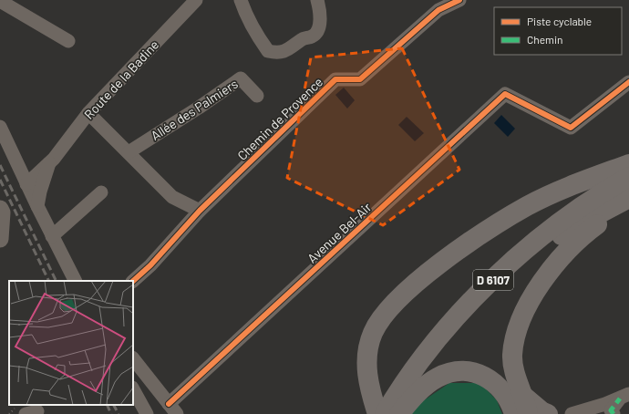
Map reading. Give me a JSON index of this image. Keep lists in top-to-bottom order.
{
  "streets": {
    "highway": ["D 6107"],
    "street": [
      "Route de la Badine",
      "Allée des Palmiers",
      "Chemin de Provence",
      "Avenue Bel-Air"
    ]
  },
  "legend": ["Piste cyclable", "Chemin"]
}
